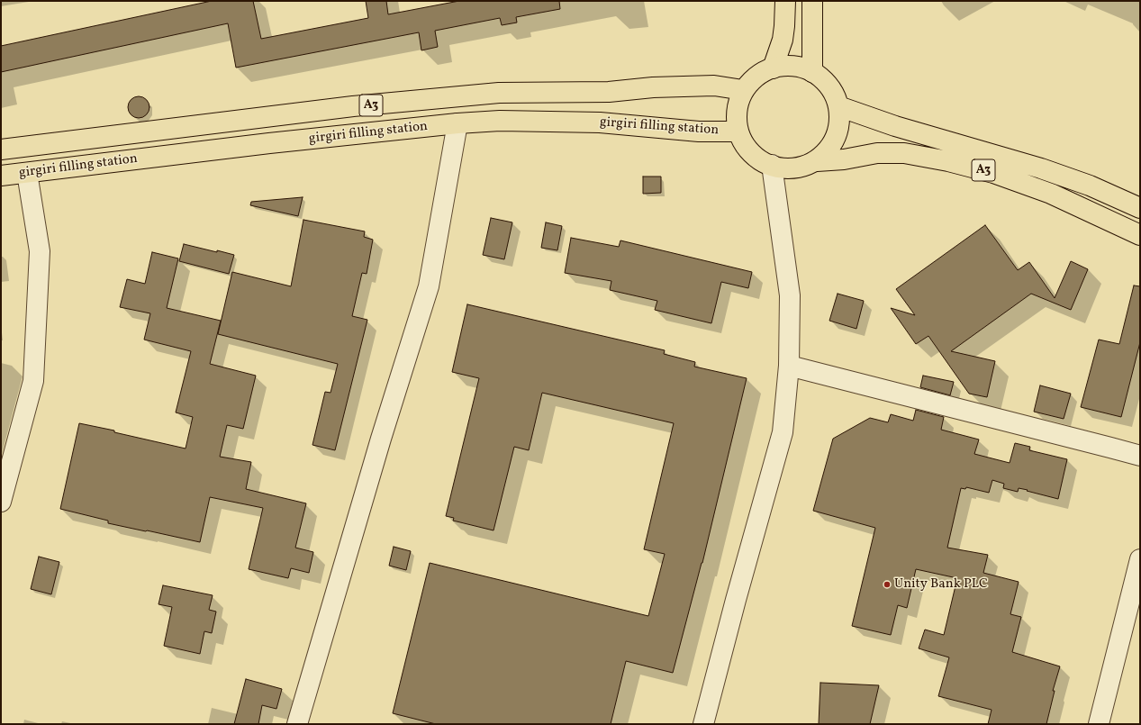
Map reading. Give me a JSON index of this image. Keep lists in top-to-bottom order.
{
  "streets": {
    "main road": ["A3", "girgiri filling station"]
  },
  "crossings": [
    ["A3", "girgiri filling station"]
  ],
  "places": ["Unity Bank PLC"]
}
